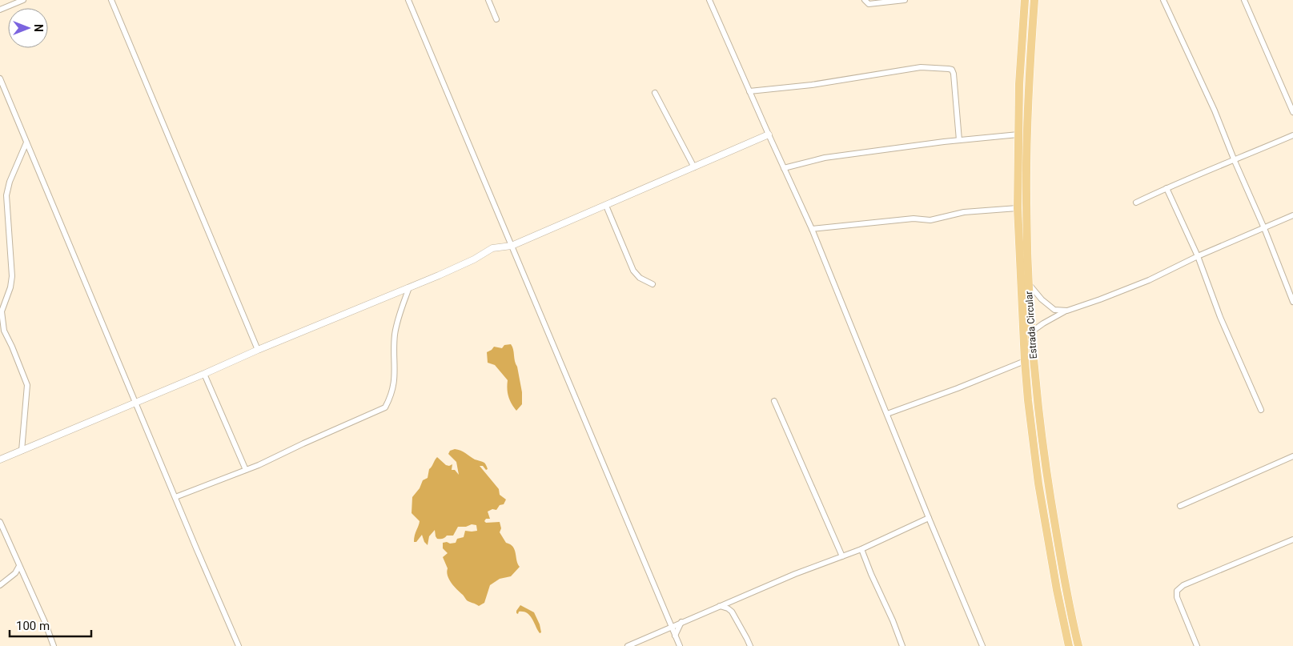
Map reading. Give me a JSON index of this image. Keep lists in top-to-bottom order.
{
  "streets": {
    "main road": ["Estrada Circular"]
  },
  "scale_bar": "100 m",
  "north": "right"
}
